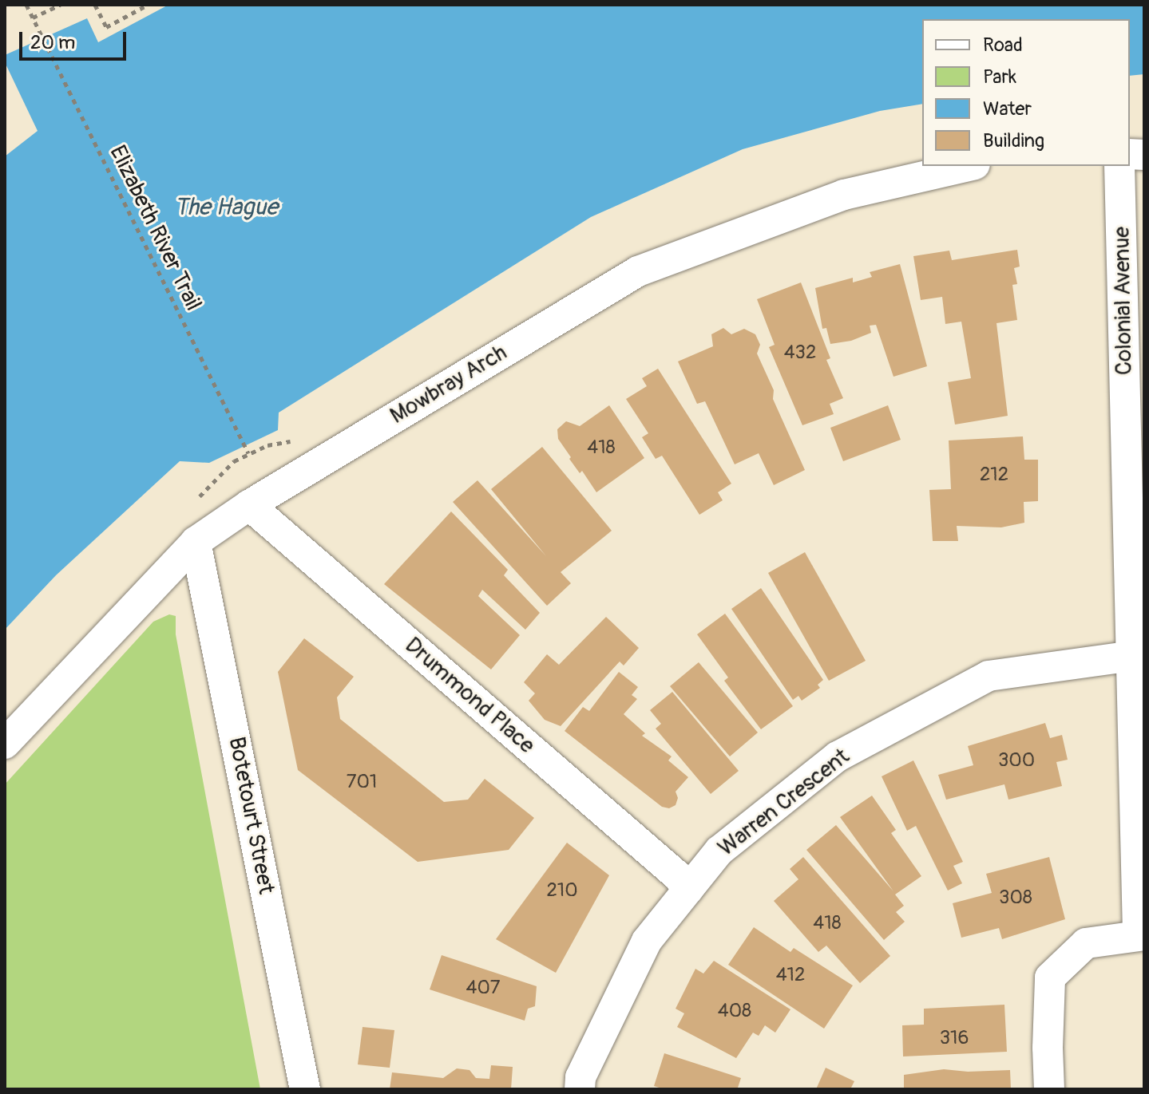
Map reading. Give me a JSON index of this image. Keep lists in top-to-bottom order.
{
  "streets": {
    "street": [
      "Colonial Avenue",
      "Mowbray Arch",
      "Drummond Place",
      "Warren Crescent",
      "Botetourt Street"
    ],
    "path": ["Elizabeth River Trail"]
  },
  "crossings": [
    ["Colonial Avenue", "Warren Crescent"],
    ["Mowbray Arch", "Drummond Place"],
    ["Mowbray Arch", "Botetourt Street"],
    ["Drummond Place", "Warren Crescent"]
  ],
  "water": ["The Hague"],
  "house_numbers": [
    "432",
    "418",
    "212",
    "300",
    "701",
    "210",
    "308",
    "418",
    "412",
    "407",
    "408",
    "316"
  ],
  "legend": [
    "Road",
    "Park",
    "Water",
    "Building"
  ],
  "scale_bar": "20 m"
}
